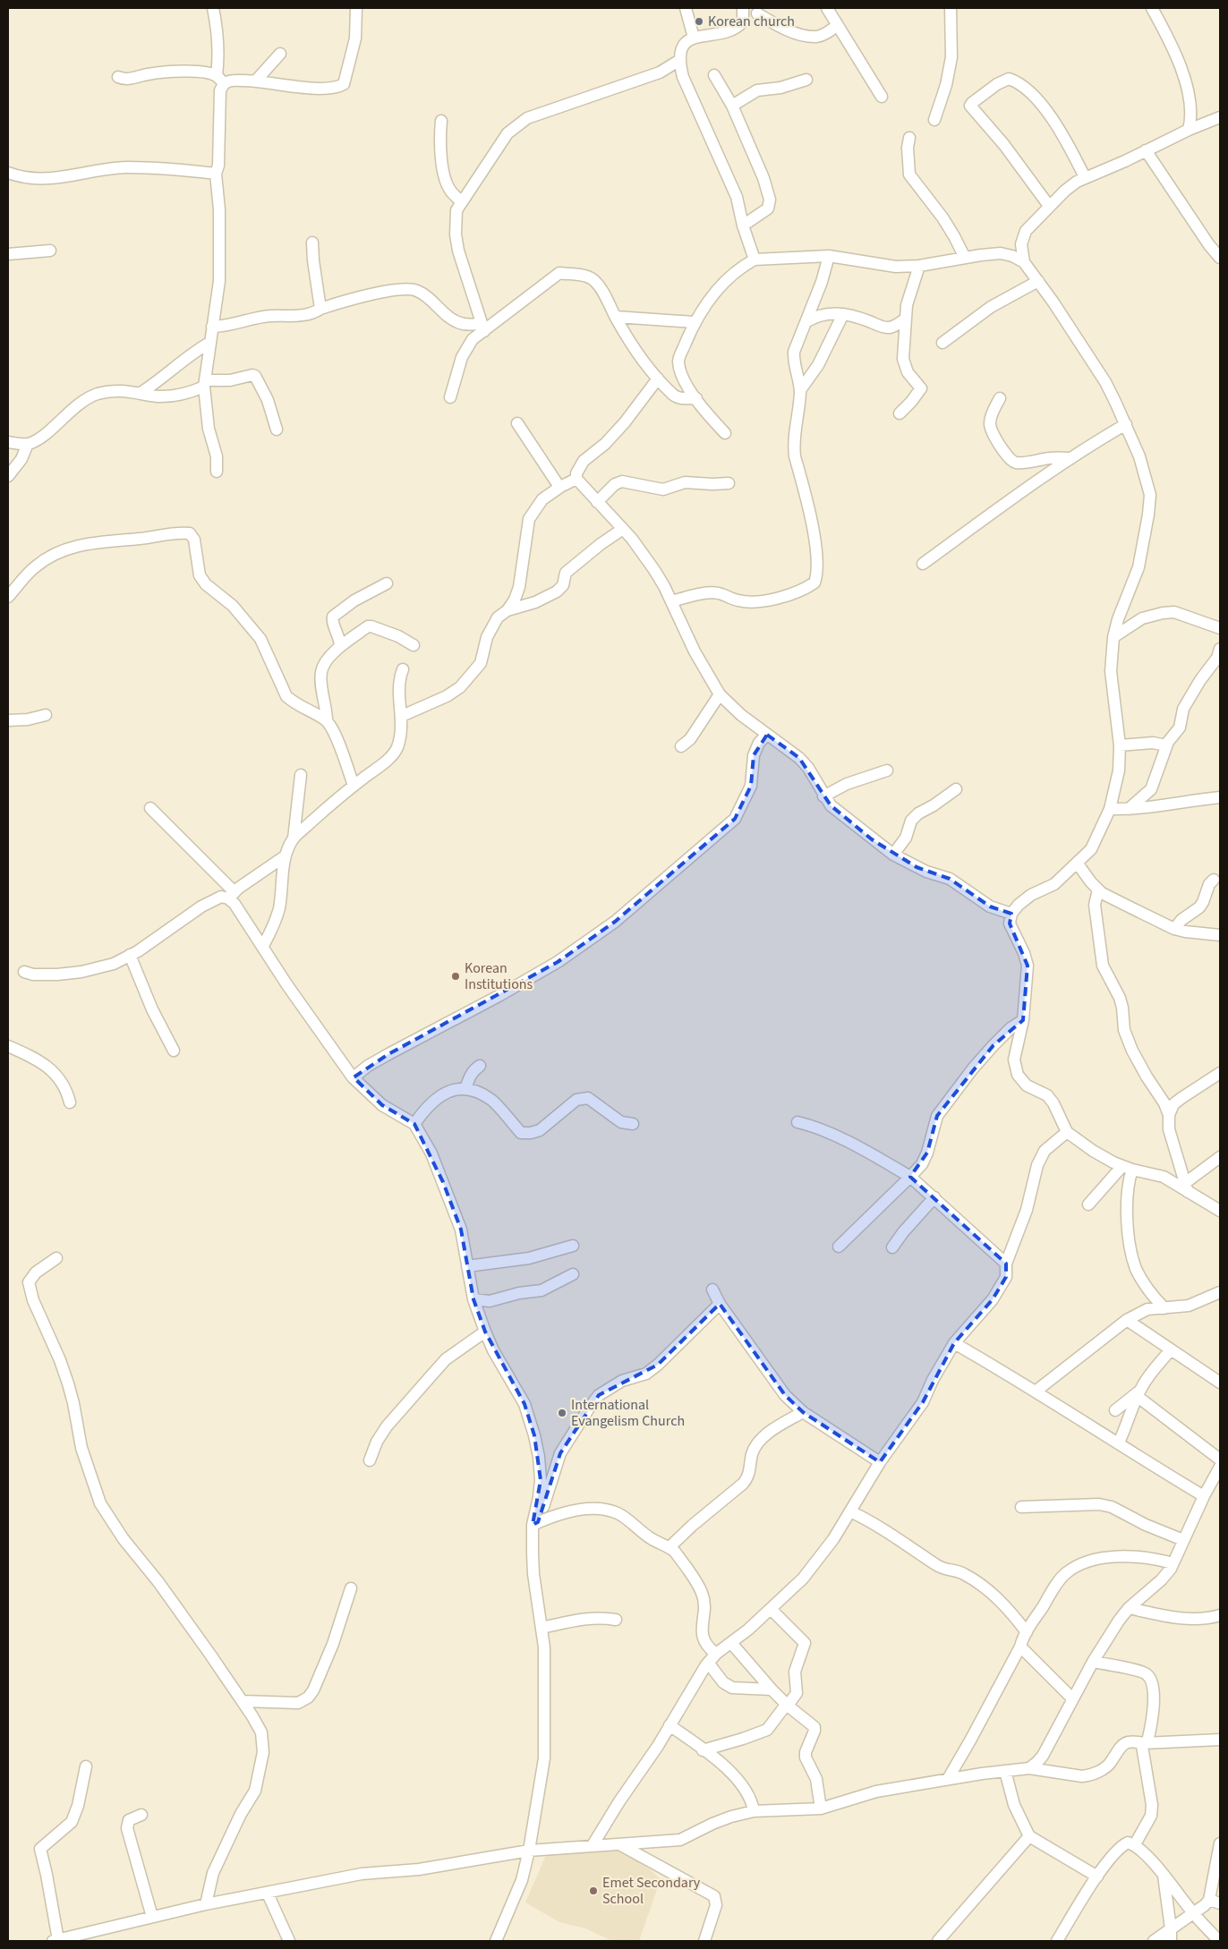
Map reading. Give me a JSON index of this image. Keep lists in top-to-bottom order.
{
  "places": [
    "Korean church",
    "Korean Institutions",
    "International Evangelism Church",
    "Emet Secondary School"
  ]
}
